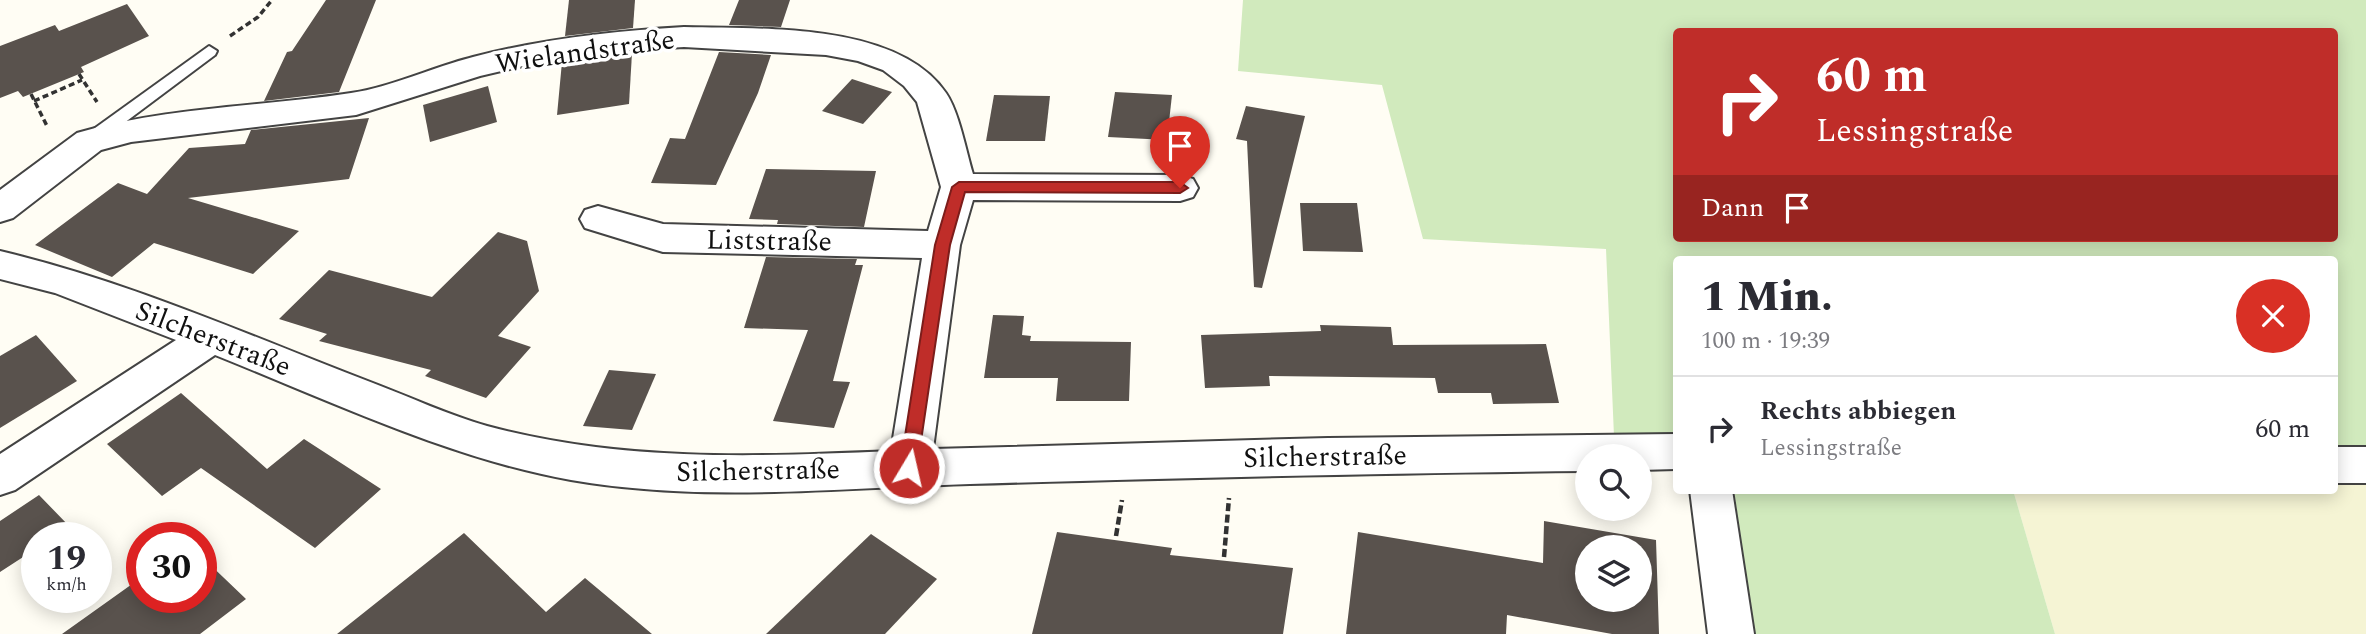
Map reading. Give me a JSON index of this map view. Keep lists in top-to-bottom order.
{
  "streets": {
    "street": ["Wielandstraße", "Liststraße", "Silcherstraße"]
  },
  "page": {
    "turn": ["60 m", "Lessingstraße"],
    "then": "Dann",
    "heading": ["1 Min.", "100 m · 19:39"],
    "list": [
      {
        "name": "Rechts abbiegen",
        "note": "Lessingstraße",
        "value": "60 m"
      }
    ],
    "speed": "19 km/h",
    "limit": "30"
  }
}
